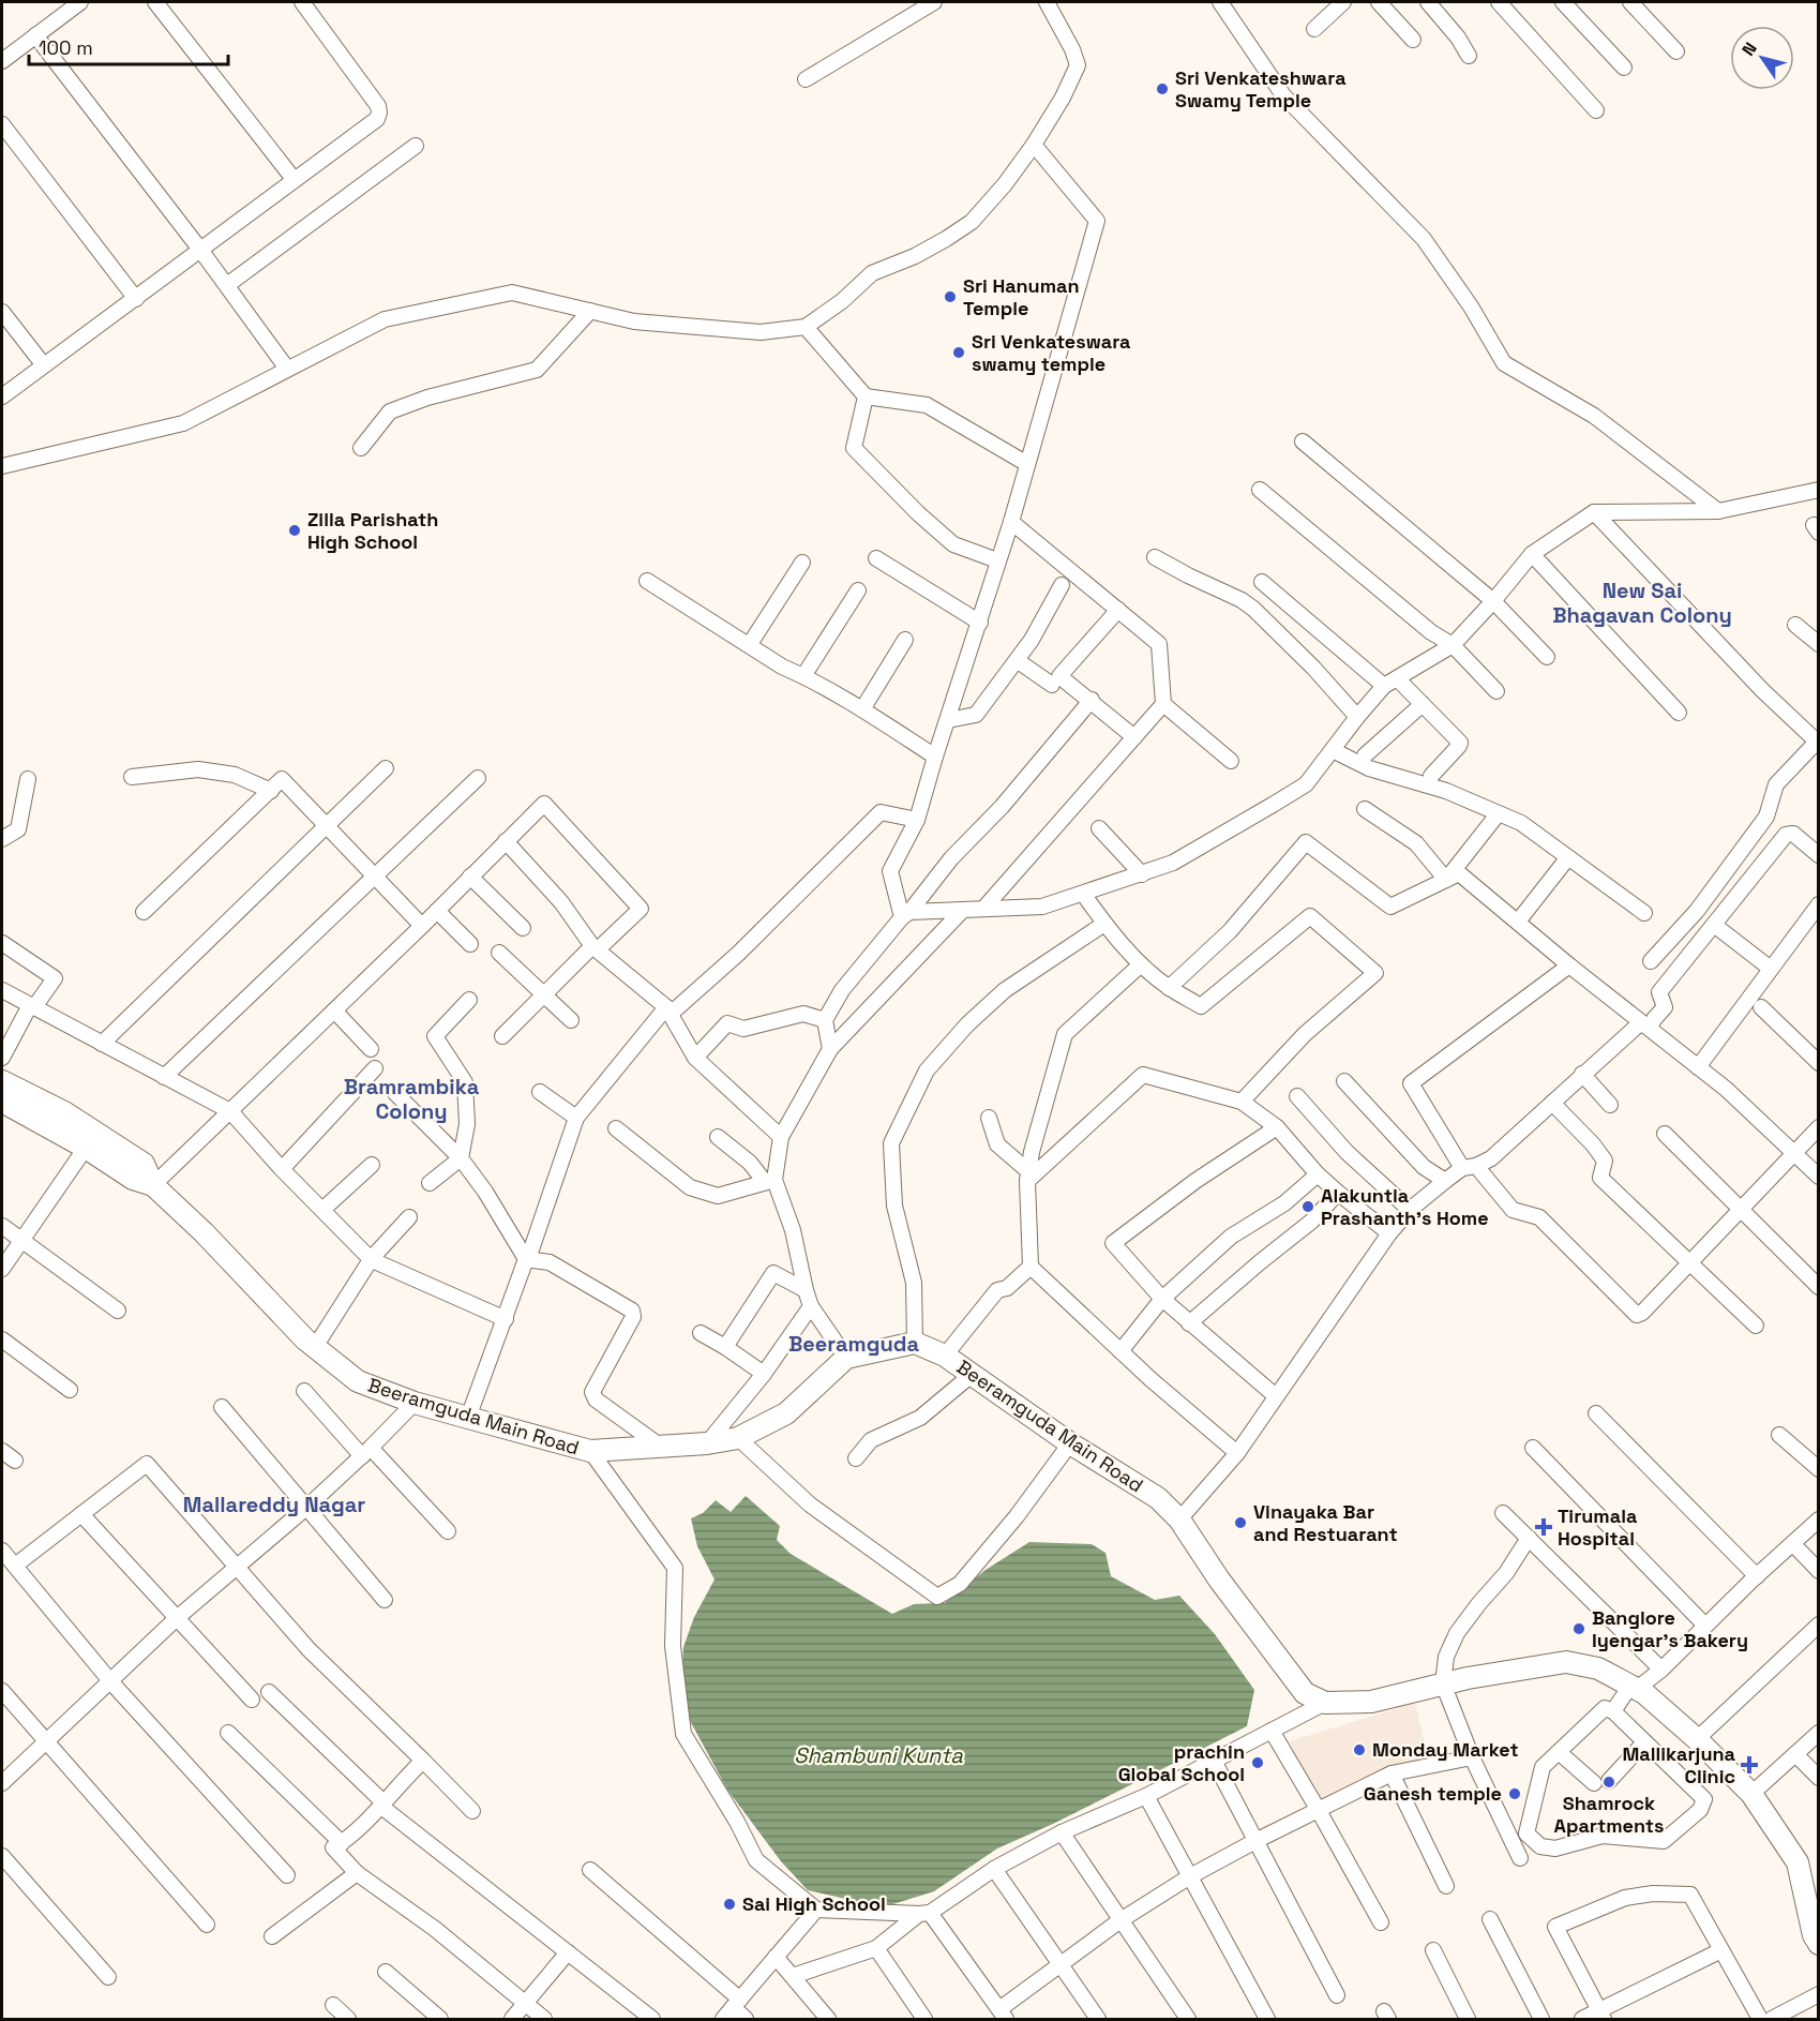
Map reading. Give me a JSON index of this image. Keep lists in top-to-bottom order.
{
  "streets": {
    "main road": ["Beeramguda Main Road"]
  },
  "districts": [
    "New Sai Bhagavan Colony",
    "Bramrambika Colony",
    "Beeramguda",
    "Mallareddy Nagar"
  ],
  "water": ["Shambuni Kunta"],
  "places": {
    "other": [
      "Sri Venkateshwara Swamy Temple",
      "Sri Hanuman Temple",
      "Sri Venkateswara swamy temple",
      "Zilla Parishath High School",
      "Alakuntla Prashanth's Home",
      "Vinayaka Bar and Restuarant",
      "Banglore Iyengar's Bakery",
      "Monday Market",
      "prachin Global School",
      "Shamrock Apartments",
      "Ganesh temple",
      "Sai High School"
    ],
    "health": ["Tirumala Hospital", "Mallikarjuna Clinic"]
  },
  "scale_bar": "100 m",
  "north": "top left"
}
